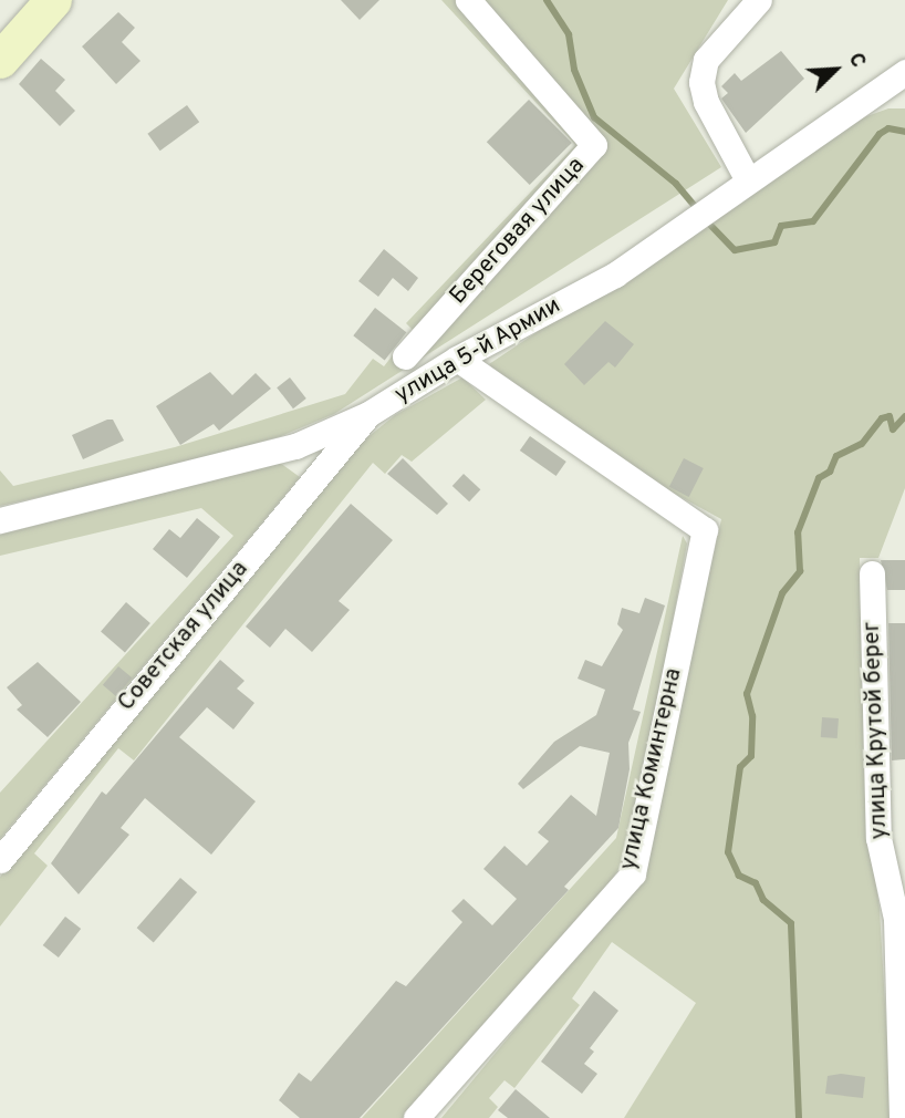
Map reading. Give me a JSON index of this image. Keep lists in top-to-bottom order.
{
  "streets": {
    "street": [
      "Береговая улица",
      "улица 5-й Армии",
      "Советская улица",
      "улица Крутой берег",
      "улица Коминтерна"
    ]
  },
  "crossings": [
    ["улица 5-й Армии", "Советская улица"],
    ["улица 5-й Армии", "улица Коминтерна"]
  ],
  "north": "top right"
}
